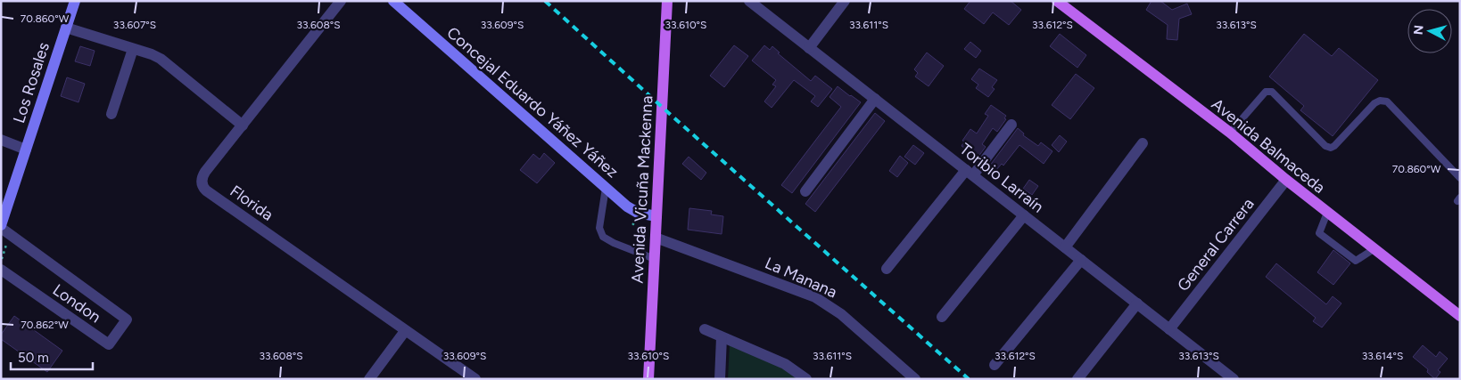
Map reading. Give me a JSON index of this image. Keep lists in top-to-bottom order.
{
  "streets": {
    "main road": ["Avenida Balmaceda", "Avenida Vicuña Mackenna"],
    "street": [
      "Los Rosales",
      "Concejal Eduardo Yáñez Yáñez",
      "Toribio Larraín",
      "Florida",
      "General Carrera",
      "La Manana",
      "London"
    ]
  },
  "crossings": [
    ["Los Rosales", "London"],
    ["Concejal Eduardo Yáñez Yáñez", "Avenida Vicuña Mackenna"],
    ["Avenida Balmaceda", "General Carrera"],
    ["Toribio Larraín", "General Carrera"],
    ["Avenida Vicuña Mackenna", "La Manana"]
  ],
  "scale_bar": "50 m",
  "north": "left",
  "coordinates": [
    "70.860°W",
    "33.607°S",
    "33.608°S",
    "33.609°S",
    "33.610°S",
    "33.611°S",
    "33.612°S",
    "33.613°S",
    "70.862°W",
    "33.614°S"
  ]
}
